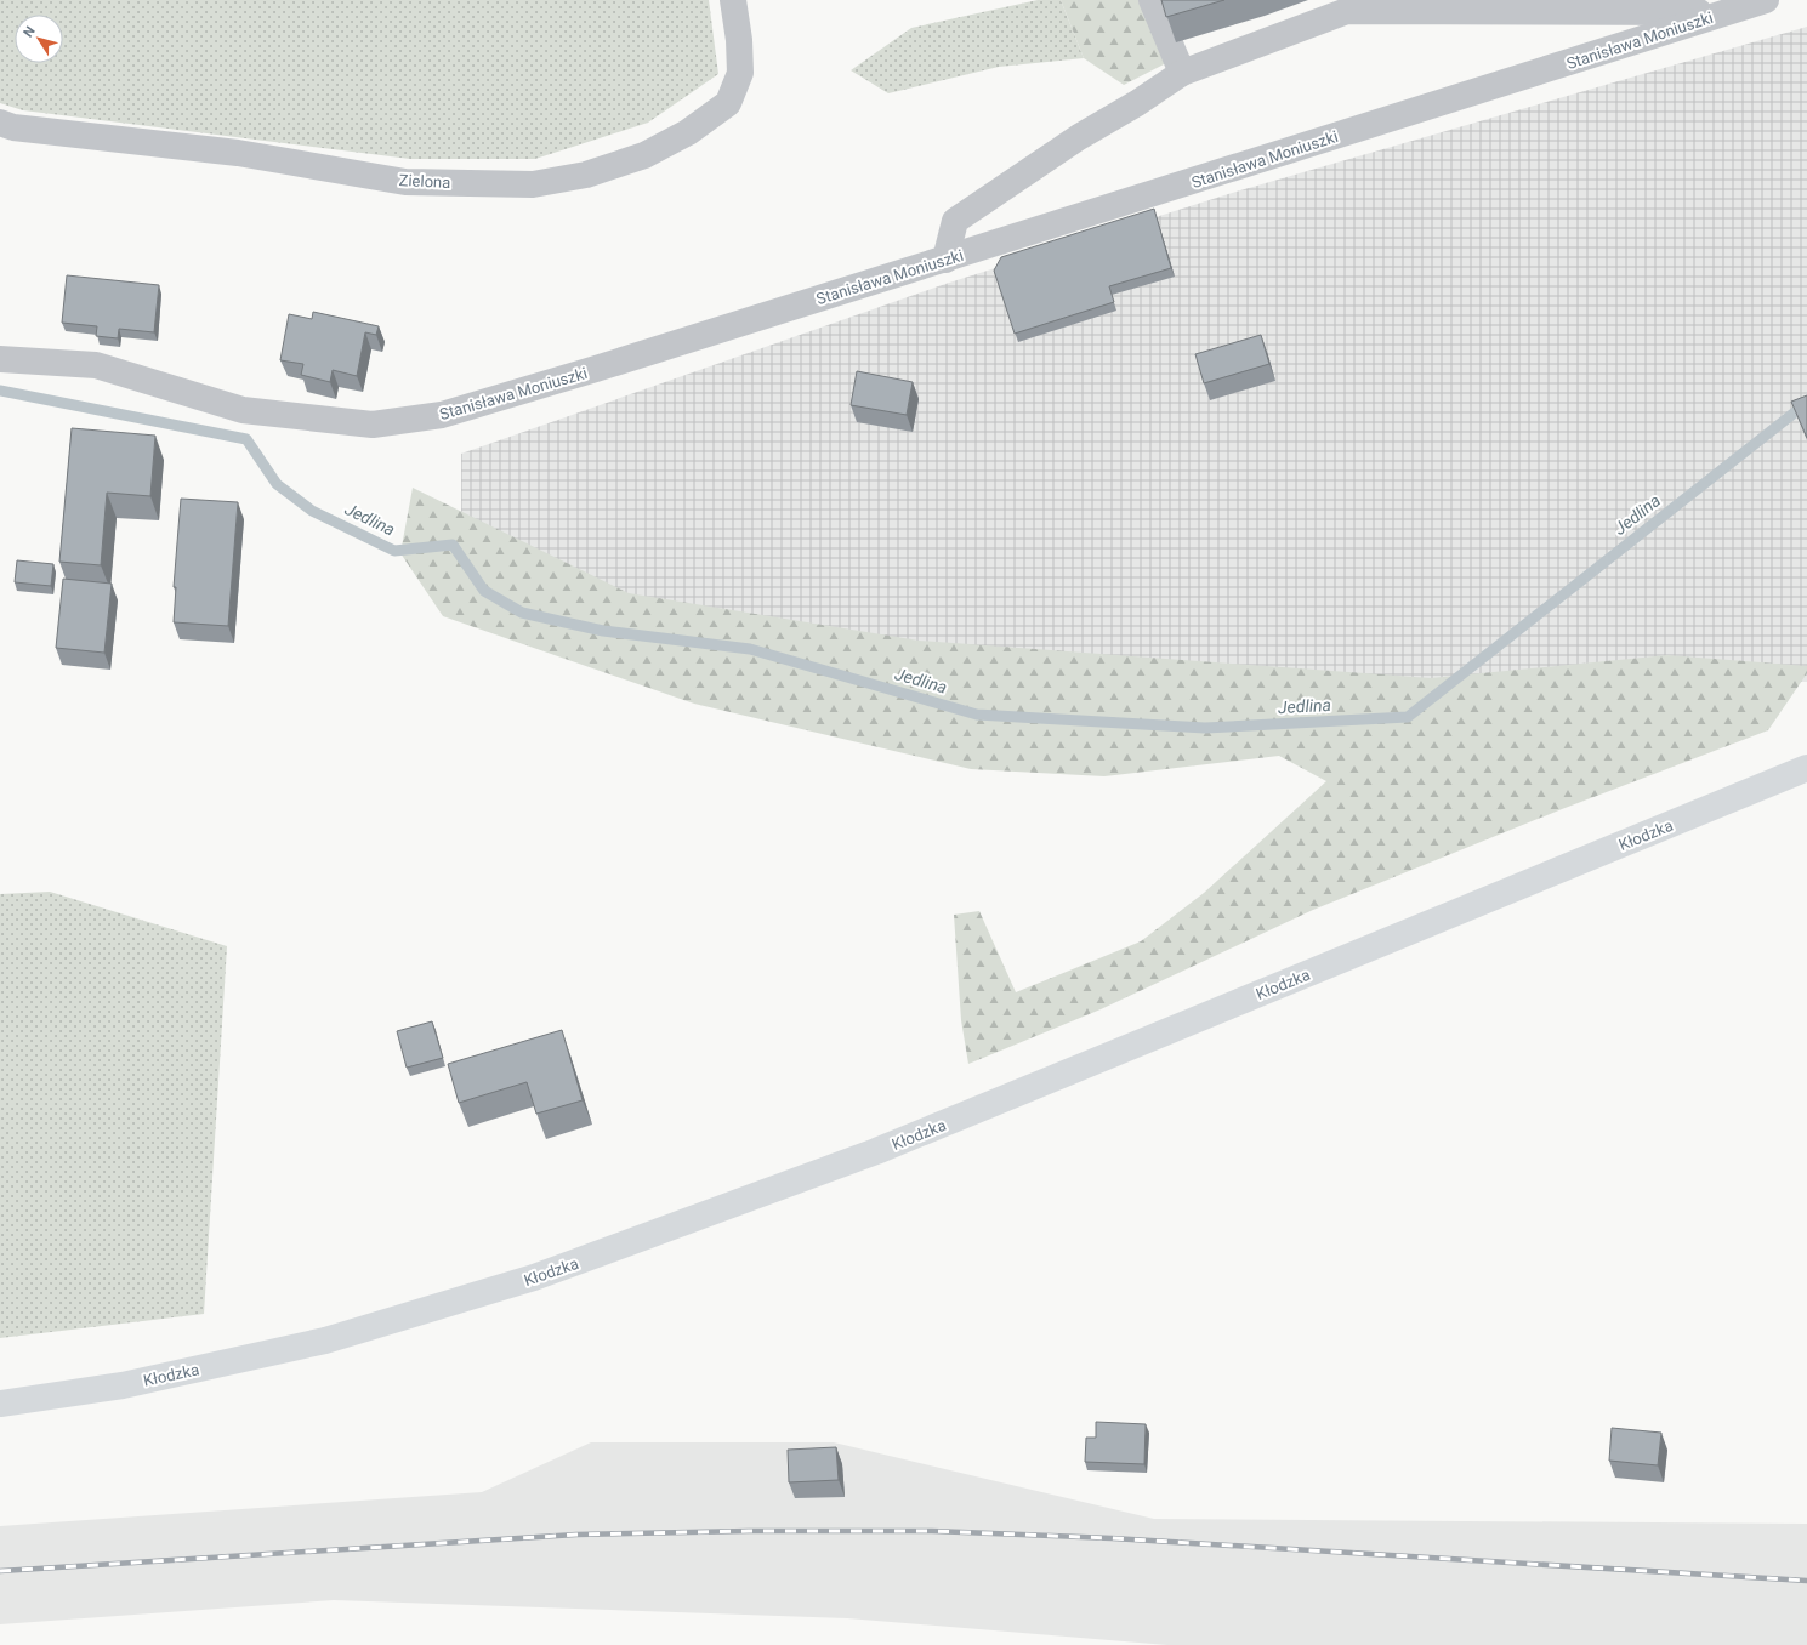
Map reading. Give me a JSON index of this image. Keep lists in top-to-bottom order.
{
  "streets": {
    "main road": ["Kłodzka"],
    "street": ["Stanisława Moniuszki", "Zielona"]
  },
  "water": ["Jedlina"],
  "north": "top left"
}
